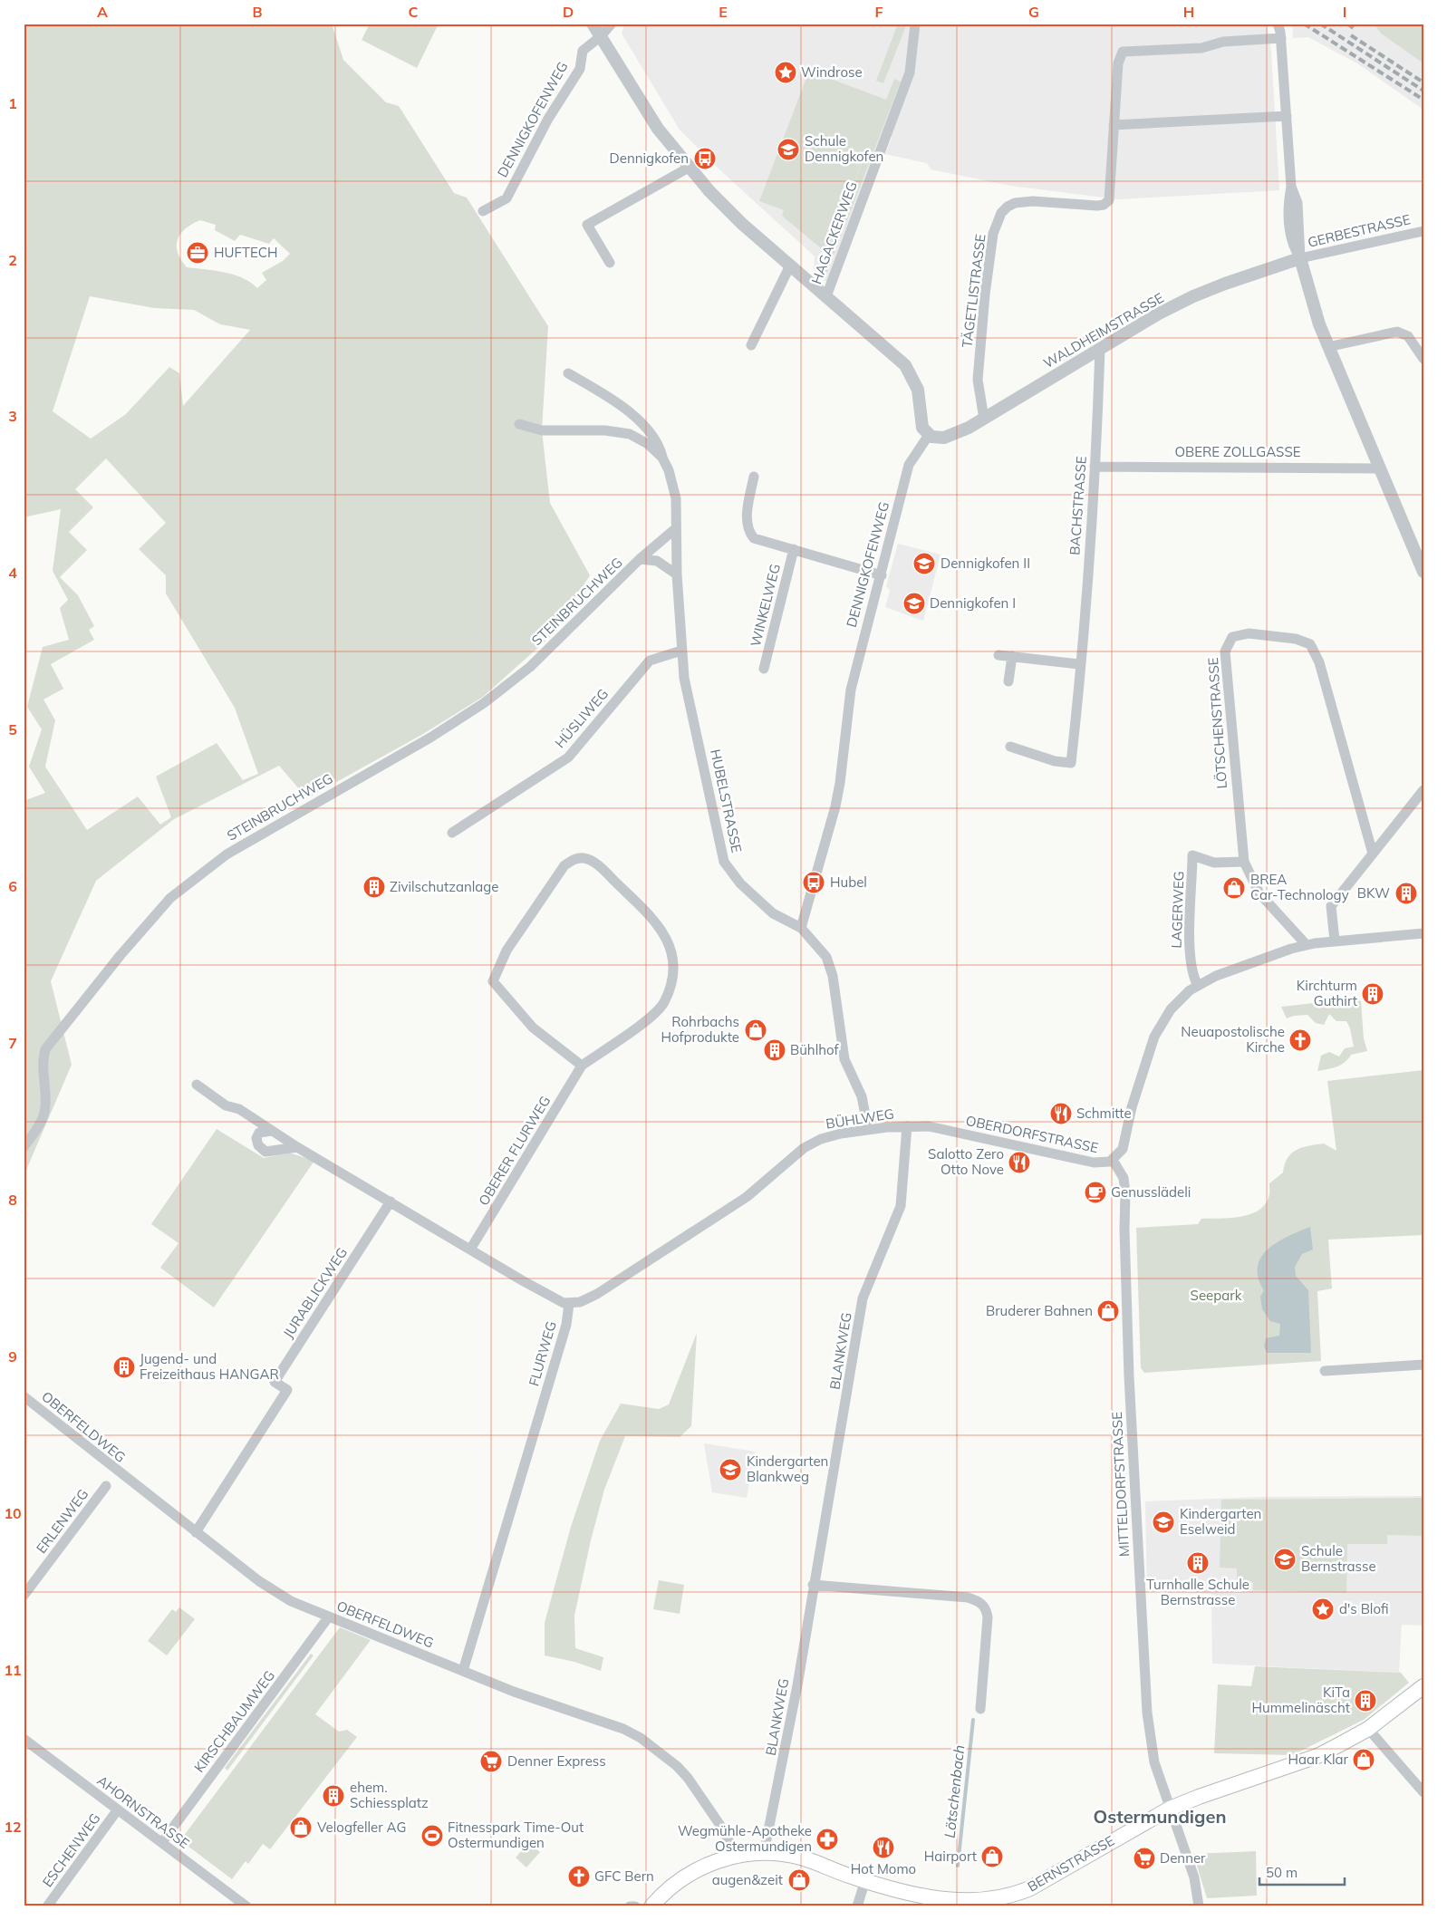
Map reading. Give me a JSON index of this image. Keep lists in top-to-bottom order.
{
  "streets": {
    "main road": ["BERNSTRASSE"],
    "street": [
      "DENNIGKOFENWEG",
      "GERBESTRASSE",
      "HAGACKERWEG",
      "TÄGETLISTRASSE",
      "WALDHEIMSTRASSE",
      "OBERE ZOLLGASSE",
      "BACHSTRASSE",
      "STEINBRUCHWEG",
      "WINKELWEG",
      "HÜSLIWEG",
      "LÖTSCHENSTRASSE",
      "HUBELSTRASSE",
      "LAGERWEG",
      "BÜHLWEG",
      "OBERDORFSTRASSE",
      "OBERER FLURWEG",
      "JURABLICKWEG",
      "BLANKWEG",
      "FLURWEG",
      "OBERFELDWEG",
      "MITTELDORFSTRASSE",
      "ERLENWEG",
      "KIRSCHBAUMWEG",
      "AHORNSTRASSE",
      "ESCHENWEG"
    ]
  },
  "crossings": [
    ["DENNIGKOFENWEG", "WALDHEIMSTRASSE"],
    ["DENNIGKOFENWEG", "WINKELWEG"],
    ["DENNIGKOFENWEG", "HUBELSTRASSE"],
    ["GERBESTRASSE", "WALDHEIMSTRASSE"],
    ["TÄGETLISTRASSE", "WALDHEIMSTRASSE"],
    ["WALDHEIMSTRASSE", "BACHSTRASSE"],
    ["OBERE ZOLLGASSE", "BACHSTRASSE"],
    ["STEINBRUCHWEG", "HUBELSTRASSE"],
    ["HÜSLIWEG", "HUBELSTRASSE"],
    ["LÖTSCHENSTRASSE", "LAGERWEG"],
    ["HUBELSTRASSE", "BÜHLWEG"],
    ["LAGERWEG", "OBERDORFSTRASSE"],
    ["BÜHLWEG", "OBERDORFSTRASSE"],
    ["BÜHLWEG", "BLANKWEG"],
    ["BÜHLWEG", "FLURWEG"],
    ["OBERDORFSTRASSE", "BLANKWEG"],
    ["OBERDORFSTRASSE", "MITTELDORFSTRASSE"],
    ["JURABLICKWEG", "OBERFELDWEG"],
    ["BLANKWEG", "BERNSTRASSE"],
    ["FLURWEG", "OBERFELDWEG"],
    ["OBERFELDWEG", "KIRSCHBAUMWEG"],
    ["OBERFELDWEG", "BERNSTRASSE"],
    ["MITTELDORFSTRASSE", "BERNSTRASSE"],
    ["KIRSCHBAUMWEG", "AHORNSTRASSE"],
    ["AHORNSTRASSE", "ESCHENWEG"]
  ],
  "districts": ["Ostermundigen"],
  "water": ["Lötschenbach"],
  "parks": ["Seepark"],
  "places": {
    "place": ["Windrose", "d's Blofi"],
    "school or university": [
      "Schule Dennigkofen",
      "Dennigkofen II",
      "Dennigkofen I",
      "Kindergarten Blankweg",
      "Kindergarten Eselweid",
      "Schule Bernstrasse"
    ],
    "bus stop": ["Dennigkofen", "Hubel"],
    "office": ["HUFTECH"],
    "building": [
      "Zivilschutzanlage",
      "BKW",
      "Kirchturm Guthirt",
      "Bühlhof",
      "Jugend- und Freizeithaus HANGAR",
      "Turnhalle Schule Bernstrasse",
      "KiTa Hummelinäscht",
      "ehem. Schiessplatz"
    ],
    "shop": [
      "BREA Car-Technology",
      "Rohrbachs Hofprodukte",
      "Bruderer Bahnen",
      "Haar Klar",
      "Velogfeller AG",
      "Hairport",
      "augen&zeit"
    ],
    "church": ["Neuapostolische Kirche", "GFC Bern"],
    "restaurant": ["Schmitte", "Salotto Zero Otto Nove", "Hot Momo"],
    "cafe": ["Genusslädeli"],
    "supermarket": ["Denner Express", "Denner"],
    "sports": ["Fitnesspark Time-Out Ostermundigen"],
    "pharmacy": ["Wegmühle-Apotheke Ostermundigen"]
  },
  "scale_bar": "50 m",
  "grid": {
    "columns": [
      "A",
      "B",
      "C",
      "D",
      "E",
      "F",
      "G",
      "H",
      "I"
    ],
    "rows": [
      "1",
      "2",
      "3",
      "4",
      "5",
      "6",
      "7",
      "8",
      "9",
      "10",
      "11",
      "12"
    ]
  }
}
